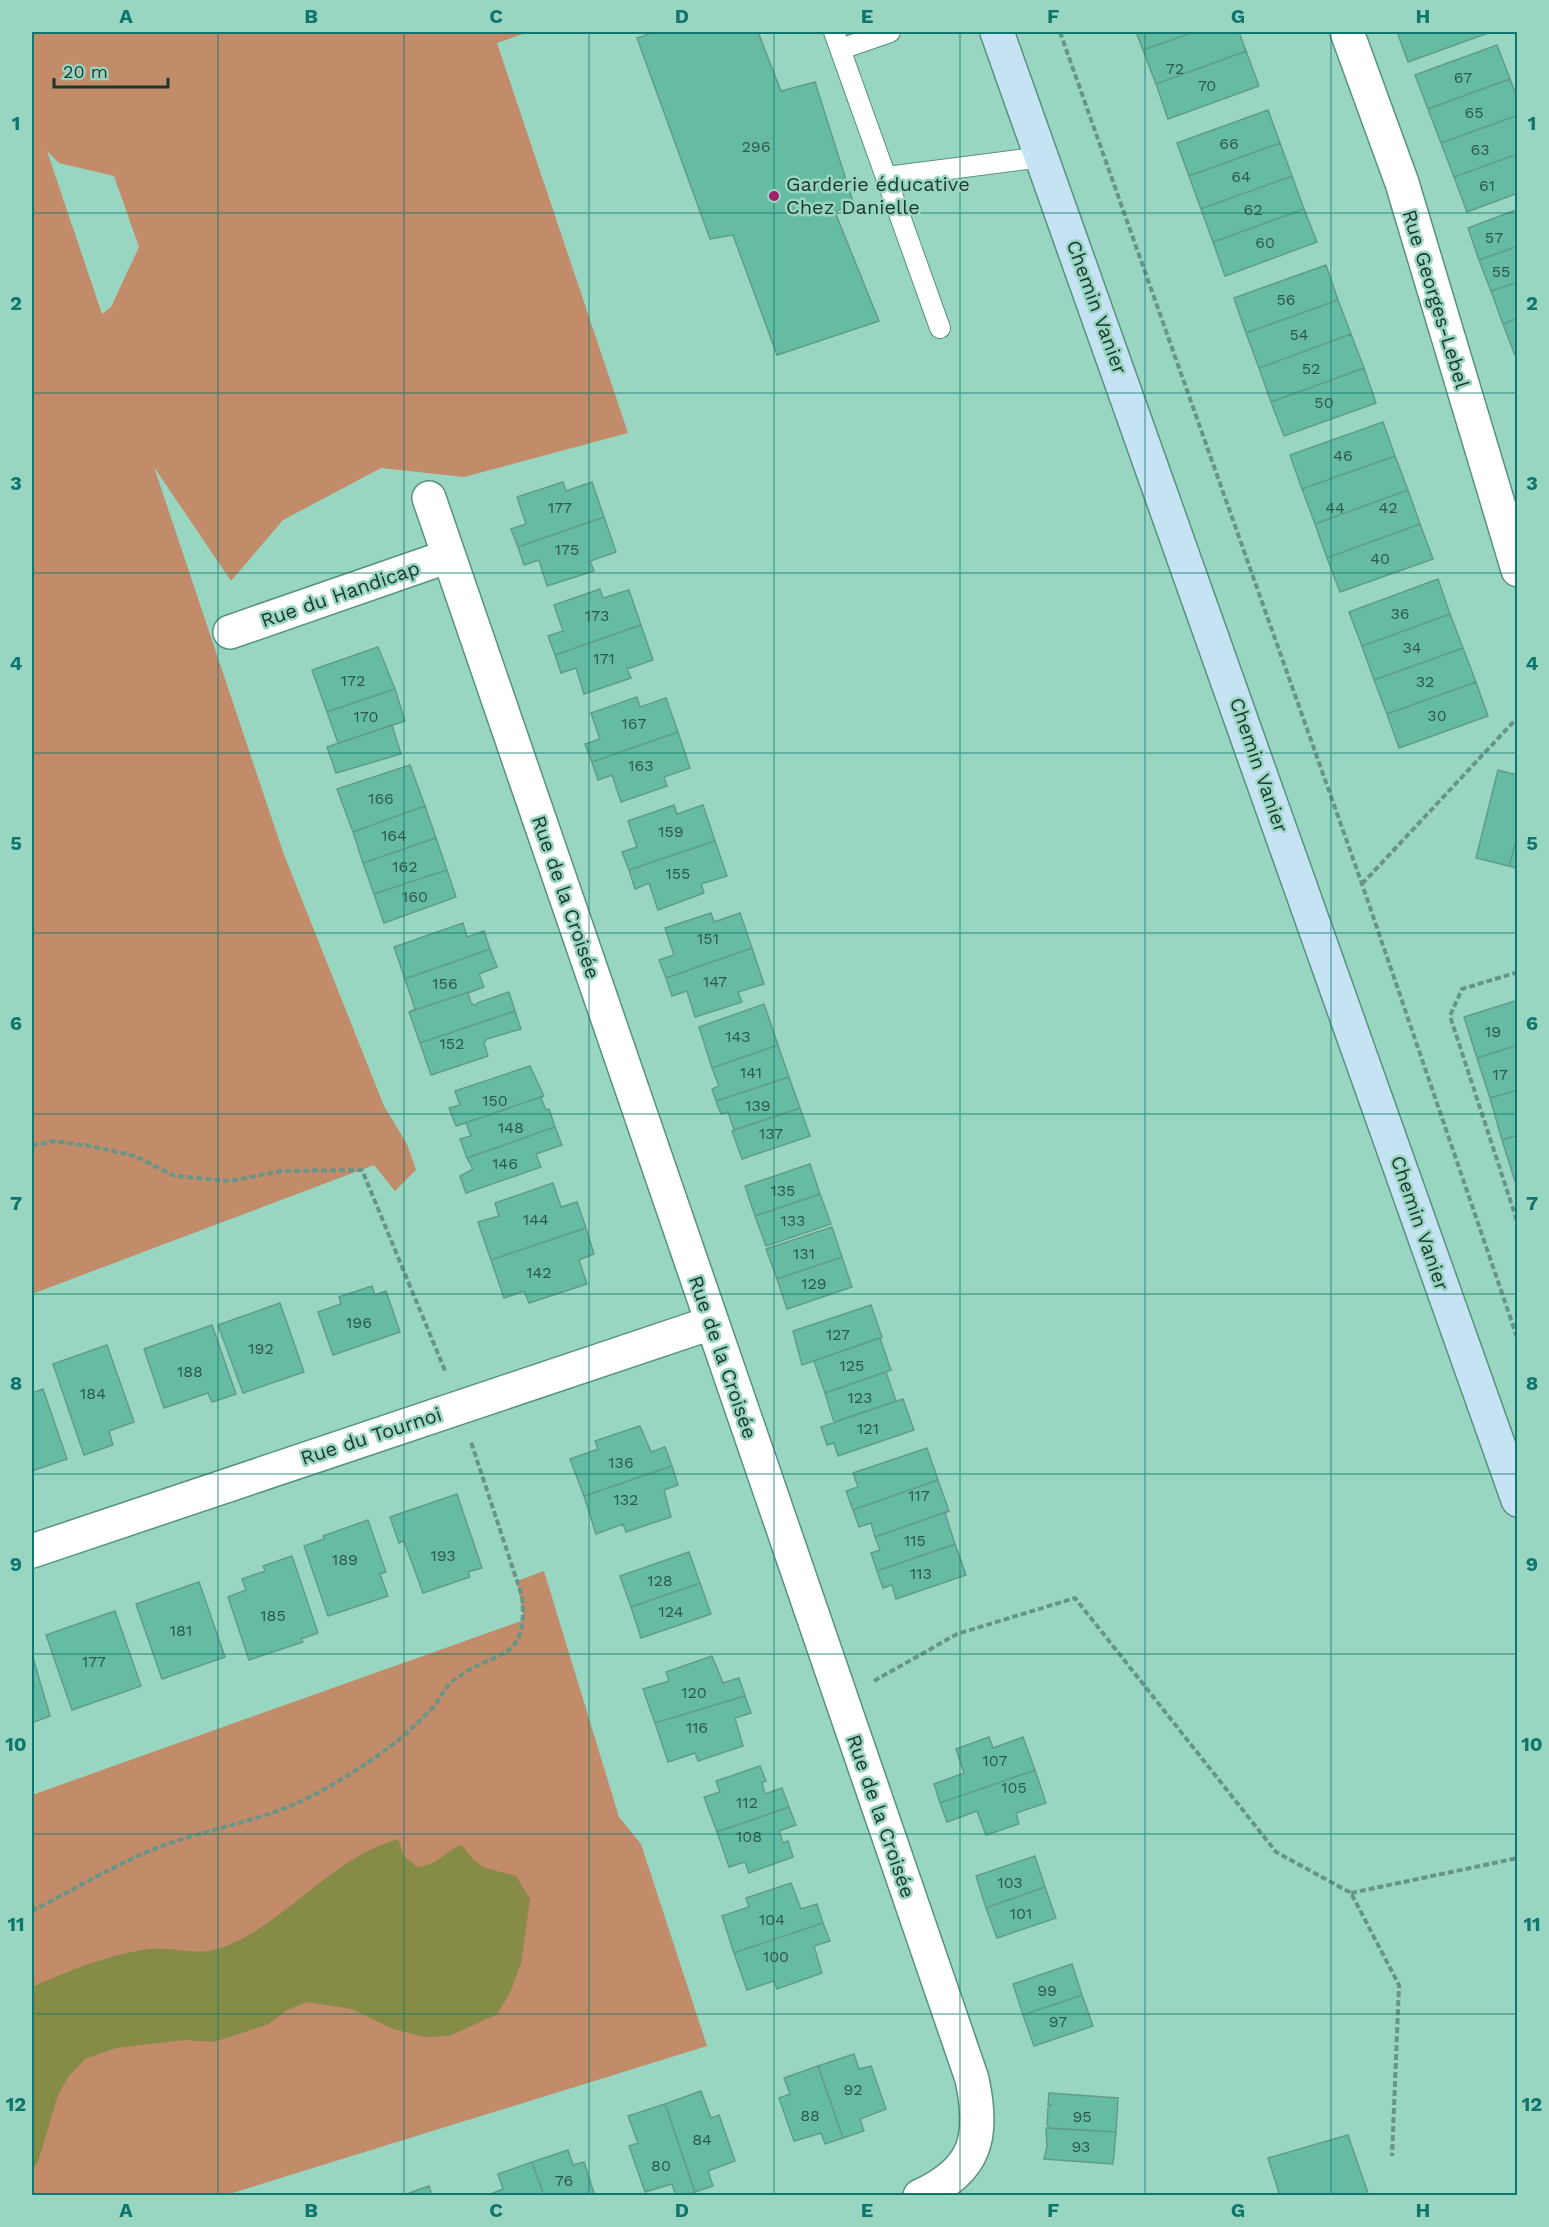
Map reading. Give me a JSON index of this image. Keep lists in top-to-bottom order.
{
  "streets": {
    "main road": ["Chemin Vanier"],
    "street": [
      "Rue Georges-Lebel",
      "Rue du Handicap",
      "Rue de la Croisée",
      "Rue du Tournoi"
    ]
  },
  "crossings": [
    ["Rue du Handicap", "Rue de la Croisée"],
    ["Rue de la Croisée", "Rue du Tournoi"]
  ],
  "places": ["Garderie éducative Chez Danielle"],
  "house_numbers": [
    "72",
    "67",
    "70",
    "65",
    "66",
    "296",
    "63",
    "64",
    "61",
    "62",
    "57",
    "60",
    "55",
    "56",
    "54",
    "52",
    "50",
    "46",
    "177",
    "44",
    "42",
    "175",
    "40",
    "36",
    "173",
    "34",
    "171",
    "172",
    "32",
    "30",
    "170",
    "167",
    "163",
    "166",
    "159",
    "164",
    "162",
    "155",
    "160",
    "151",
    "147",
    "156",
    "19",
    "143",
    "152",
    "141",
    "17",
    "150",
    "139",
    "148",
    "137",
    "146",
    "135",
    "144",
    "133",
    "131",
    "142",
    "129",
    "196",
    "127",
    "192",
    "125",
    "188",
    "184",
    "123",
    "121",
    "136",
    "117",
    "132",
    "115",
    "193",
    "189",
    "113",
    "128",
    "124",
    "185",
    "181",
    "177",
    "120",
    "116",
    "107",
    "105",
    "112",
    "108",
    "103",
    "101",
    "104",
    "100",
    "99",
    "97",
    "92",
    "88",
    "95",
    "84",
    "93",
    "80",
    "76"
  ],
  "scale_bar": "20 m",
  "grid": {
    "columns": [
      "A",
      "B",
      "C",
      "D",
      "E",
      "F",
      "G",
      "H"
    ],
    "rows": [
      "1",
      "2",
      "3",
      "4",
      "5",
      "6",
      "7",
      "8",
      "9",
      "10",
      "11",
      "12"
    ]
  }
}
